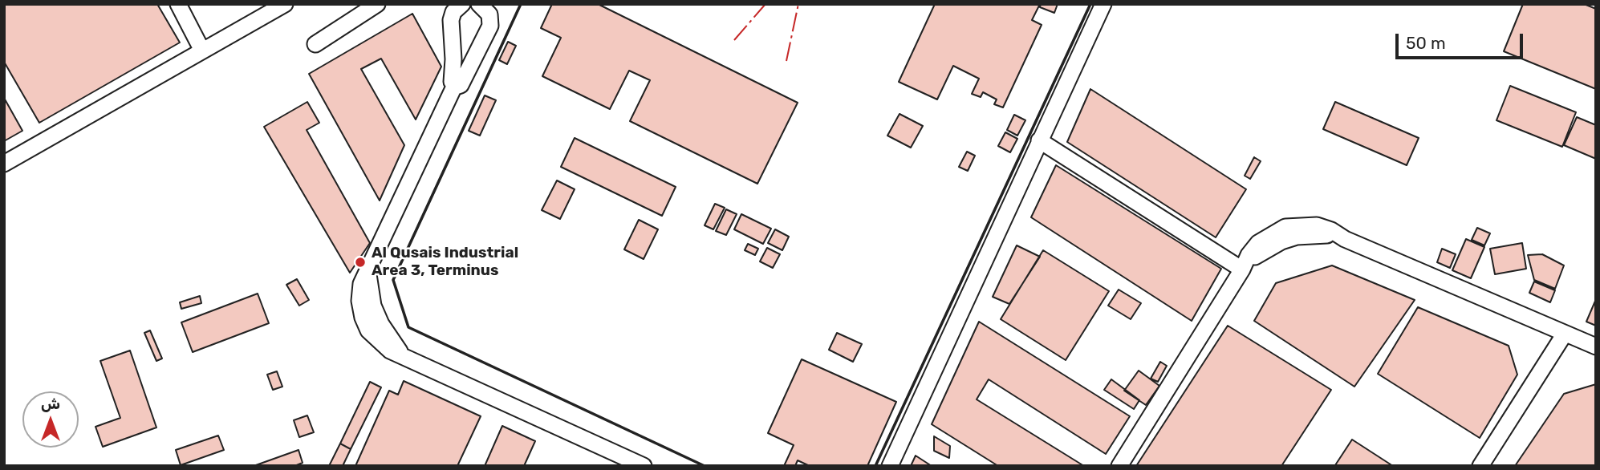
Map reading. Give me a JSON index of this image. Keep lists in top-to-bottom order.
{
  "places": ["Al Qusais Industrial Area 3, Terminus"],
  "scale_bar": "50 m",
  "north": "top"
}
